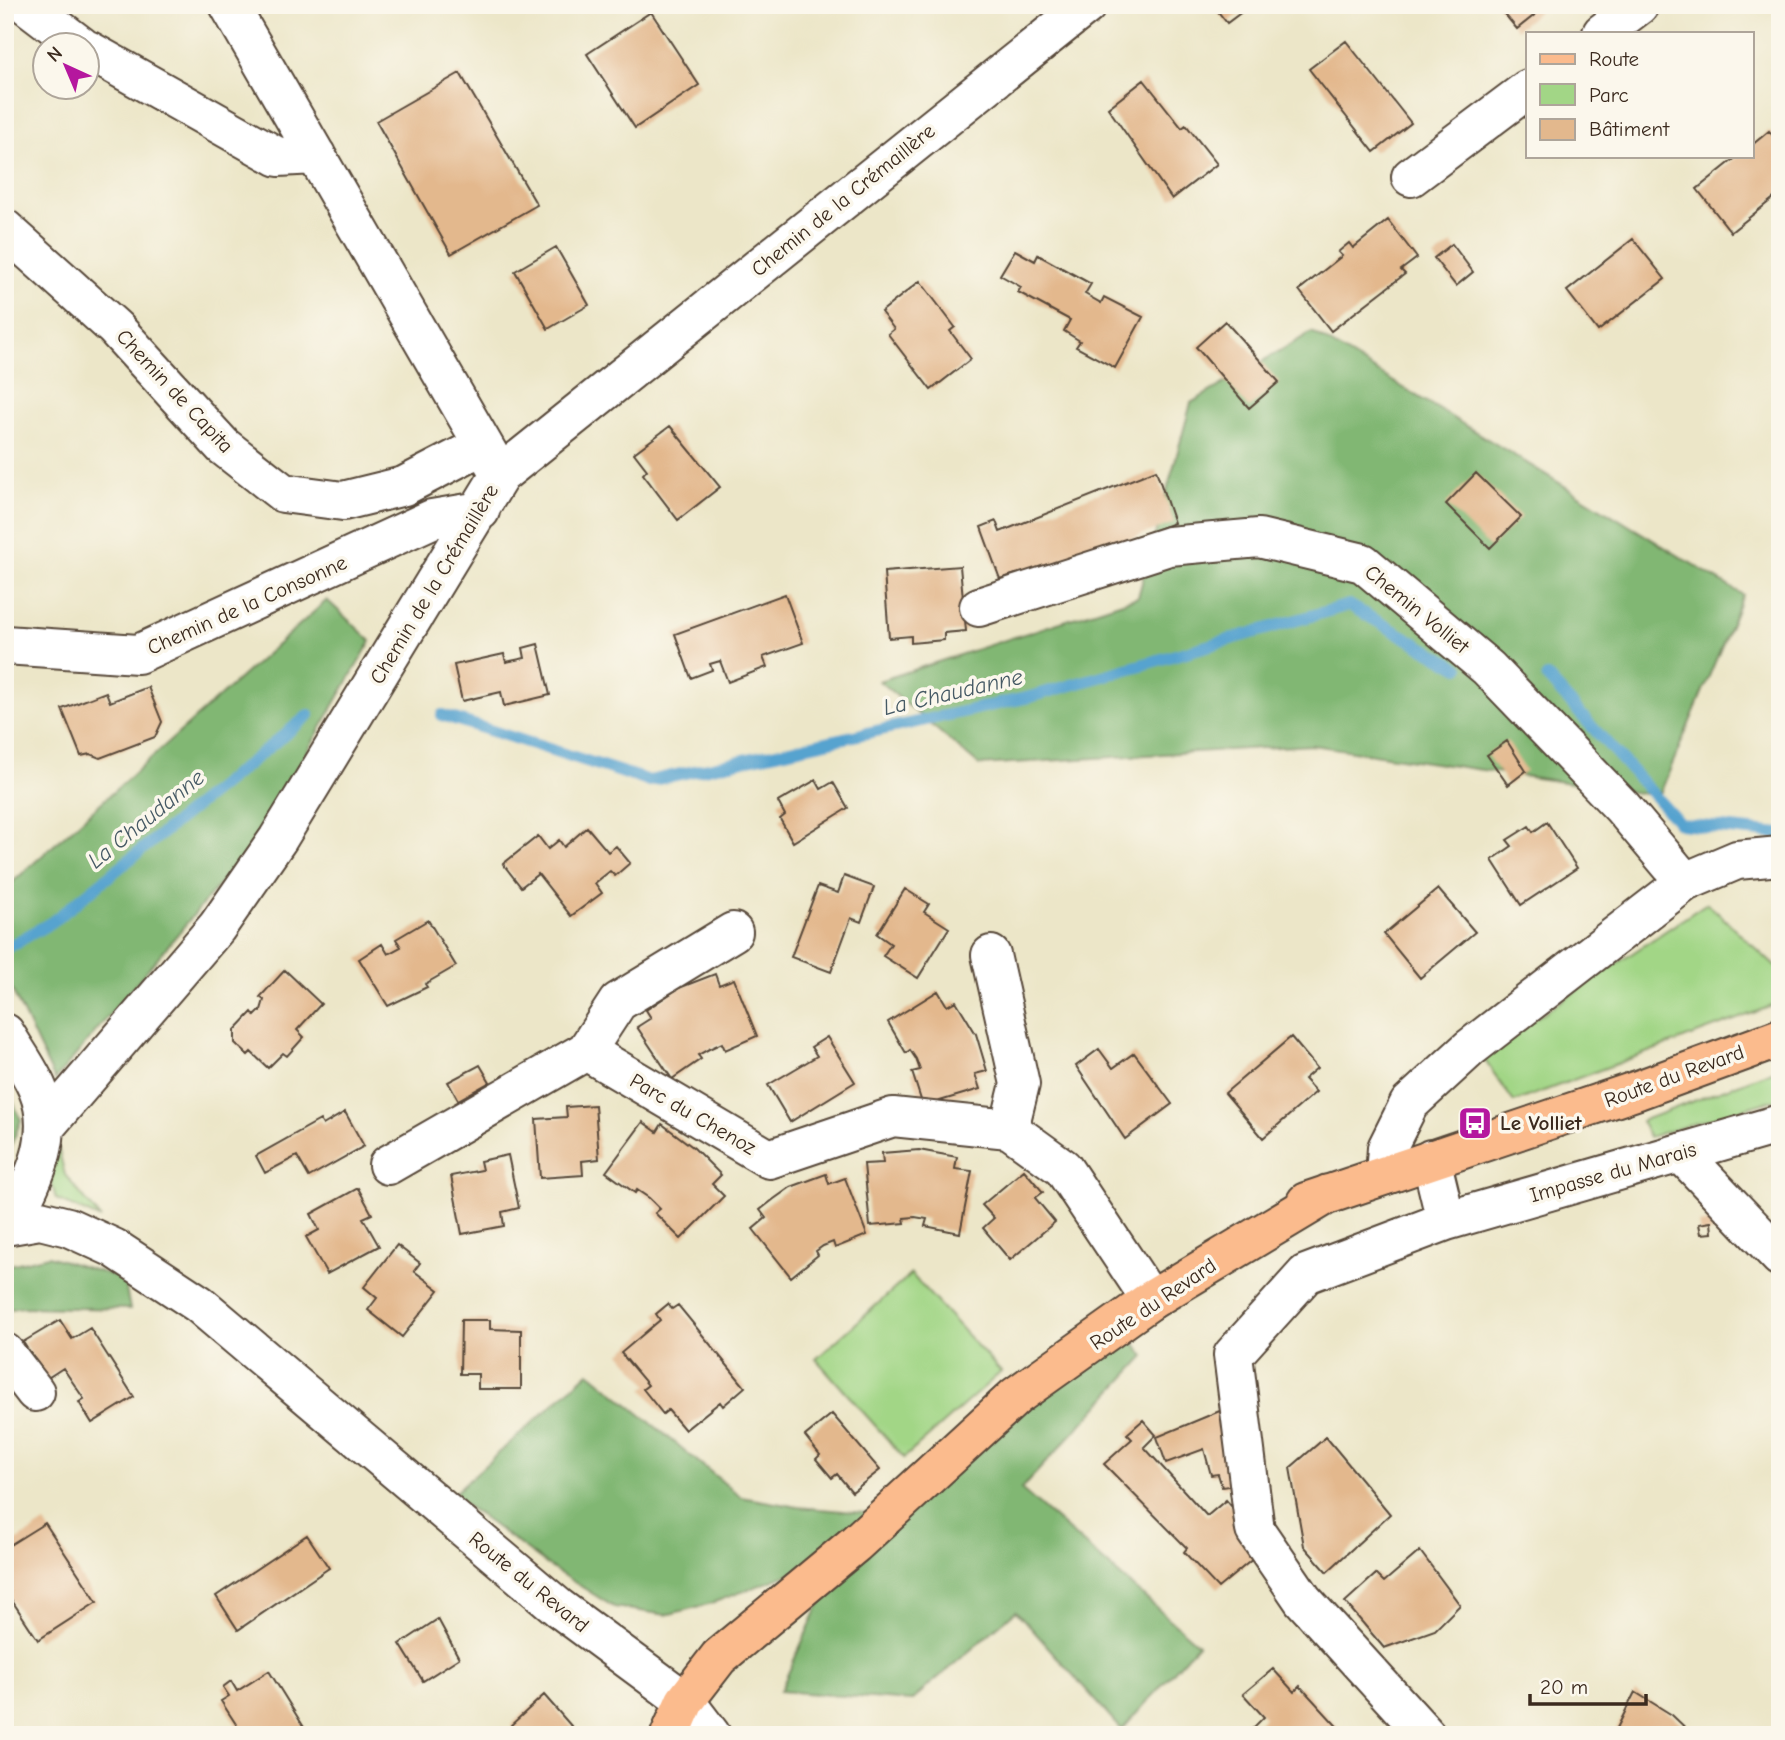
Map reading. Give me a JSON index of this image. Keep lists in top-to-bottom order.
{
  "streets": {
    "main road": ["Route du Revard"],
    "street": [
      "Chemin de la Crémaillère",
      "Chemin de Capita",
      "Chemin de la Consonne",
      "Chemin Volliet",
      "Parc du Chenoz",
      "Impasse du Marais"
    ]
  },
  "crossings": [
    ["Chemin de la Crémaillère", "Chemin de Capita"],
    ["Chemin de la Crémaillère", "Chemin de la Consonne"],
    ["Route du Revard", "Parc du Chenoz"]
  ],
  "water": ["La Chaudanne"],
  "places": {
    "bus stop": ["Le Volliet"]
  },
  "legend": ["Route", "Parc", "Bâtiment"],
  "scale_bar": "20 m",
  "north": "top left"
}
